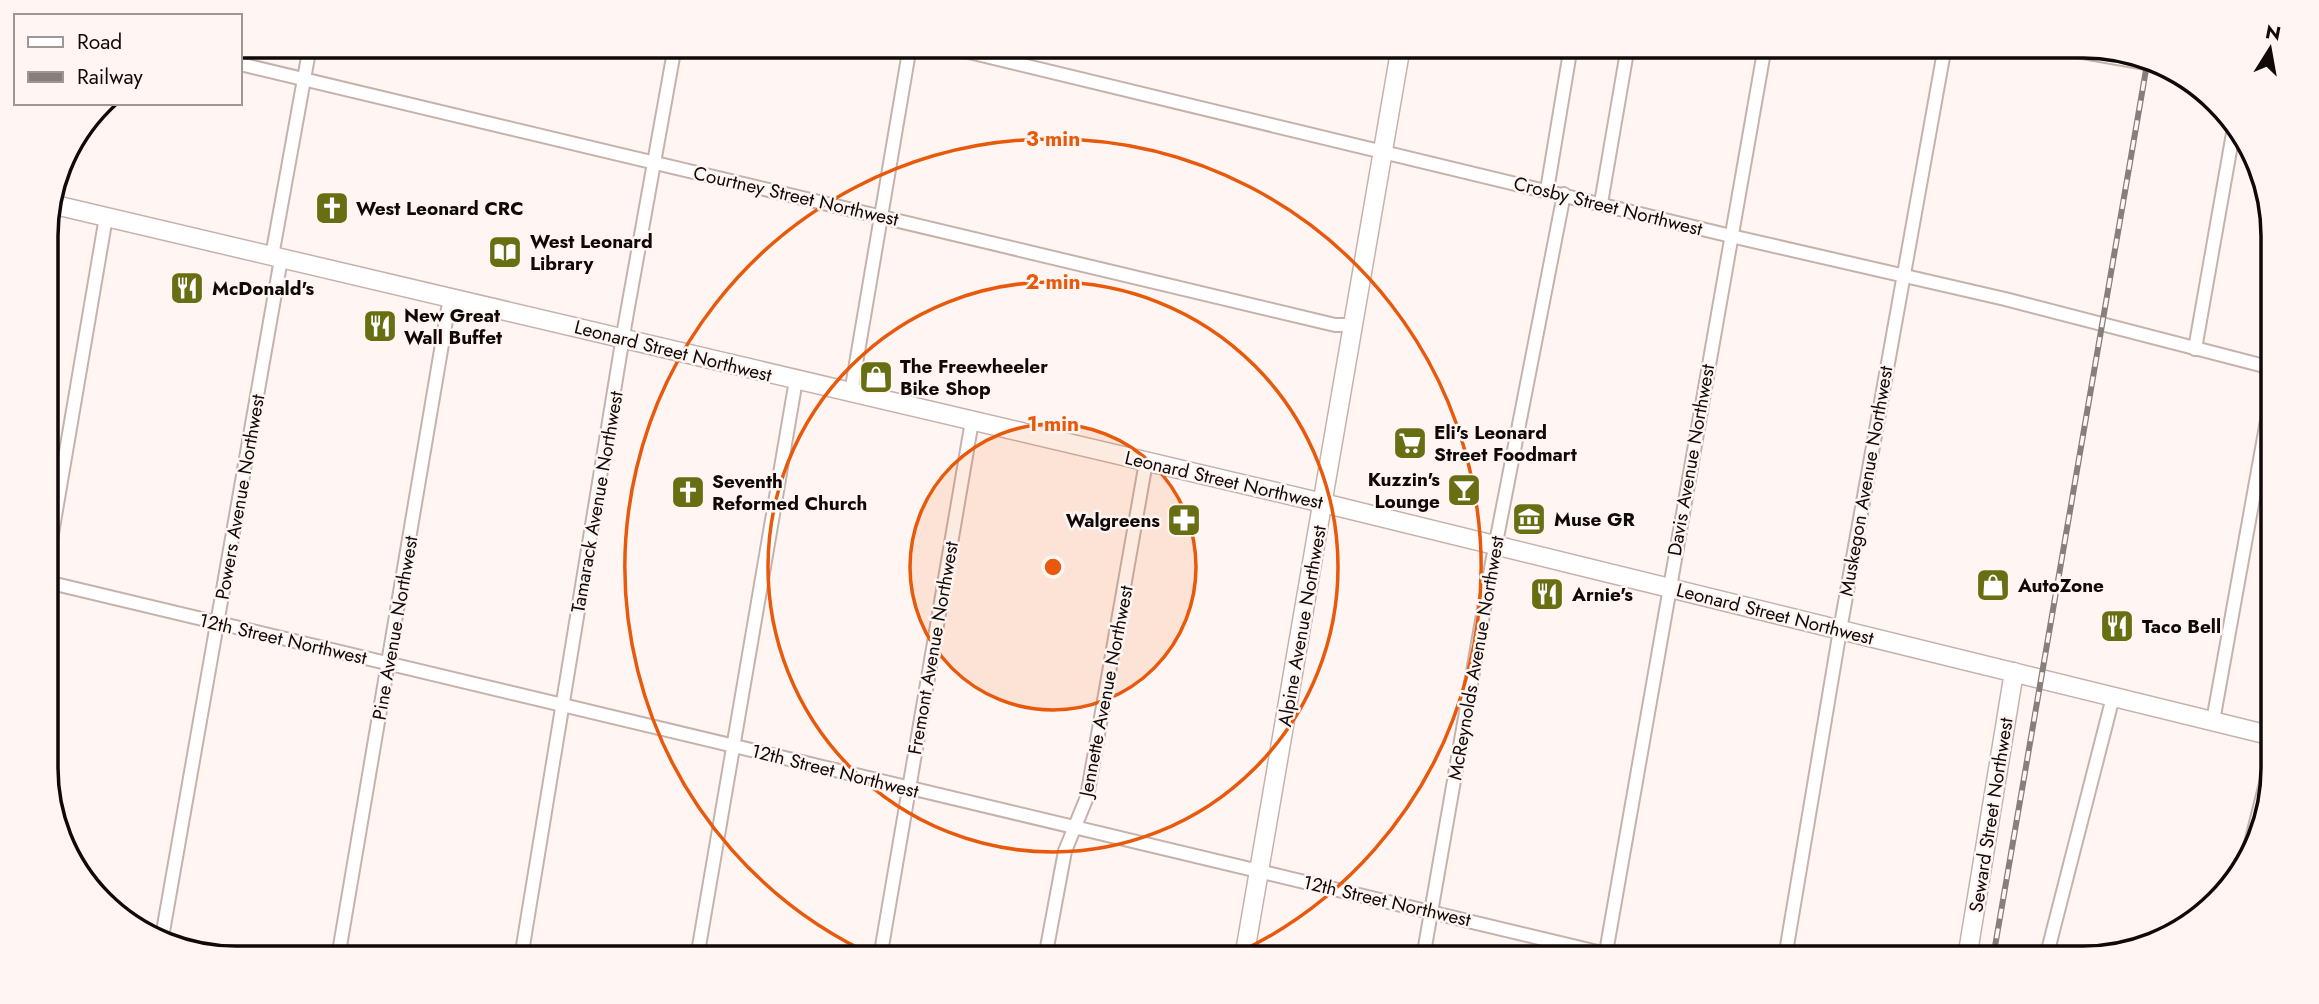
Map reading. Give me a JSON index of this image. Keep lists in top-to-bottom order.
{
  "streets": {
    "main road": ["Leonard Street Northwest", "Alpine Avenue Northwest", "Seward Street Northwest"],
    "street": [
      "Courtney Street Northwest",
      "Crosby Street Northwest",
      "Davis Avenue Northwest",
      "Muskegon Avenue Northwest",
      "Powers Avenue Northwest",
      "Tamarack Avenue Northwest",
      "Pine Avenue Northwest",
      "12th Street Northwest",
      "Fremont Avenue Northwest",
      "McReynolds Avenue Northwest",
      "Jennette Avenue Northwest"
    ]
  },
  "crossings": [
    ["Courtney Street Northwest", "Powers Avenue Northwest"],
    ["Courtney Street Northwest", "Tamarack Avenue Northwest"],
    ["Courtney Street Northwest", "Alpine Avenue Northwest"],
    ["Crosby Street Northwest", "Davis Avenue Northwest"],
    ["Crosby Street Northwest", "Muskegon Avenue Northwest"],
    ["Crosby Street Northwest", "Alpine Avenue Northwest"],
    ["Crosby Street Northwest", "McReynolds Avenue Northwest"],
    ["Leonard Street Northwest", "Davis Avenue Northwest"],
    ["Leonard Street Northwest", "Muskegon Avenue Northwest"],
    ["Leonard Street Northwest", "Powers Avenue Northwest"],
    ["Leonard Street Northwest", "Tamarack Avenue Northwest"],
    ["Leonard Street Northwest", "Alpine Avenue Northwest"],
    ["Leonard Street Northwest", "Pine Avenue Northwest"],
    ["Leonard Street Northwest", "Fremont Avenue Northwest"],
    ["Leonard Street Northwest", "McReynolds Avenue Northwest"],
    ["Leonard Street Northwest", "Jennette Avenue Northwest"],
    ["Leonard Street Northwest", "Seward Street Northwest"],
    ["Powers Avenue Northwest", "12th Street Northwest"],
    ["Tamarack Avenue Northwest", "12th Street Northwest"],
    ["Alpine Avenue Northwest", "12th Street Northwest"],
    ["Pine Avenue Northwest", "12th Street Northwest"],
    ["12th Street Northwest", "Fremont Avenue Northwest"],
    ["12th Street Northwest", "McReynolds Avenue Northwest"],
    ["12th Street Northwest", "Jennette Avenue Northwest"]
  ],
  "places": {
    "church": ["West Leonard CRC", "Seventh Reformed Church"],
    "library": ["West Leonard Library"],
    "restaurant": [
      "McDonald's",
      "New Great Wall Buffet",
      "Arnie's",
      "Taco Bell"
    ],
    "shop": ["The Freewheeler Bike Shop", "AutoZone"],
    "supermarket": ["Eli's Leonard Street Foodmart"],
    "bar": ["Kuzzin's Lounge"],
    "museum": ["Muse GR"],
    "pharmacy": ["Walgreens"]
  },
  "legend": ["Road", "Railway"],
  "north": "top",
  "rings": ["3 min", "2 min", "1 min"]
}
